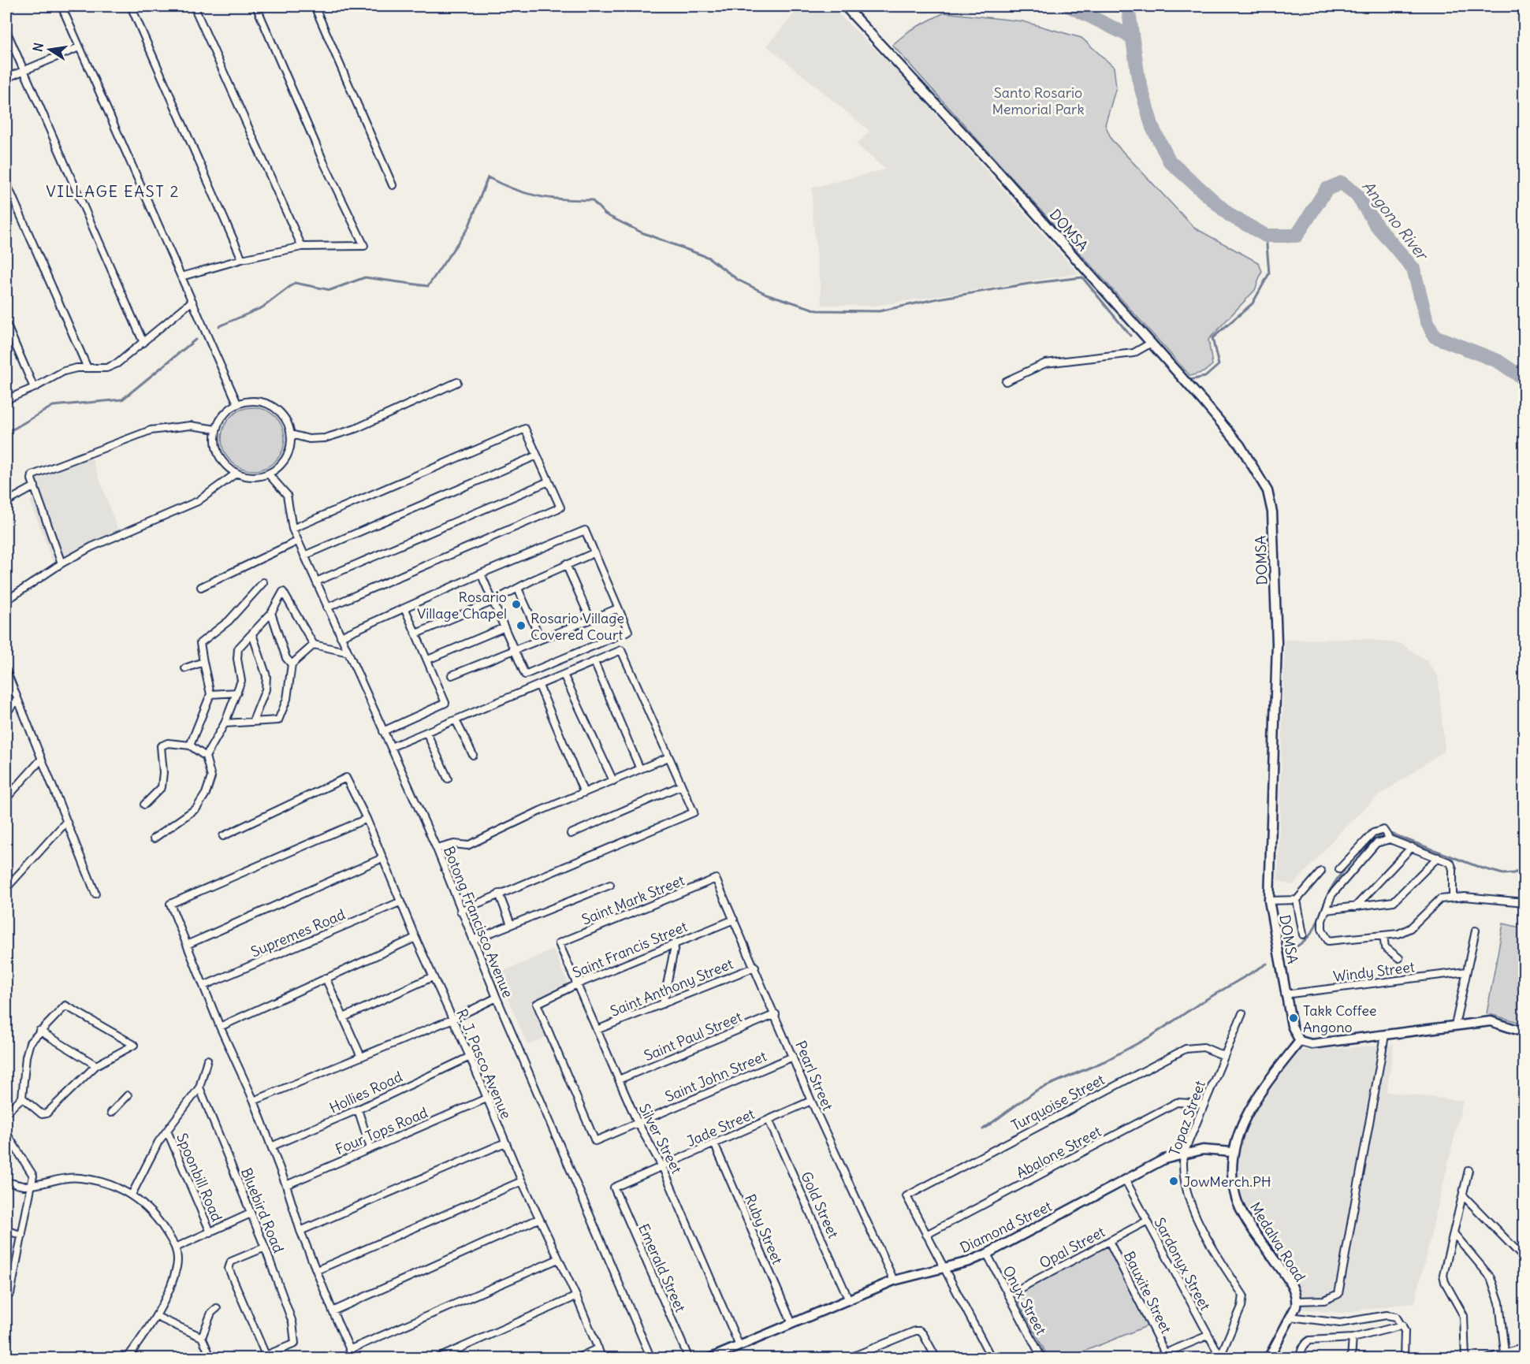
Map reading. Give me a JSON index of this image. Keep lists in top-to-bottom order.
{
  "streets": {
    "main road": ["DOMSA", "Diamond Street", "Medalva Road"],
    "street": [
      "Saint Mark Street",
      "Botong Francisco Avenue",
      "Supremes Road",
      "Saint Francis Street",
      "Windy Street",
      "Saint Anthony Street",
      "Saint Paul Street",
      "R. J. Pasco Avenue",
      "Pearl Street",
      "Saint John Street",
      "Hollies Road",
      "Turquoise Street",
      "Topaz Street",
      "Jade Street",
      "Four Tops Road",
      "Silver Street",
      "Abalone Street",
      "Spoonbill Road",
      "Gold Street",
      "Bluebird Road",
      "Ruby Street",
      "Opal Street",
      "Sardonyx Street",
      "Emerald Street",
      "Bauxite Street",
      "Onyx Street"
    ]
  },
  "crossings": [
    ["DOMSA", "Windy Street"],
    ["DOMSA", "Medalva Road"],
    ["Saint Mark Street", "Pearl Street"],
    ["Saint Mark Street", "Silver Street"],
    ["Supremes Road", "R. J. Pasco Avenue"],
    ["Saint Francis Street", "Pearl Street"],
    ["Saint Francis Street", "Saint John Street"],
    ["Saint Francis Street", "Silver Street"],
    ["Saint Anthony Street", "Pearl Street"],
    ["Saint Anthony Street", "Silver Street"],
    ["Saint Paul Street", "Pearl Street"],
    ["Saint Paul Street", "Silver Street"],
    ["R. J. Pasco Avenue", "Hollies Road"],
    ["R. J. Pasco Avenue", "Four Tops Road"],
    ["Pearl Street", "Saint John Street"],
    ["Pearl Street", "Jade Street"],
    ["Pearl Street", "Diamond Street"],
    ["Saint John Street", "Silver Street"],
    ["Turquoise Street", "Topaz Street"],
    ["Turquoise Street", "Abalone Street"],
    ["Topaz Street", "Abalone Street"],
    ["Topaz Street", "Diamond Street"],
    ["Topaz Street", "Sardonyx Street"],
    ["Jade Street", "Silver Street"],
    ["Jade Street", "Gold Street"],
    ["Jade Street", "Ruby Street"],
    ["Jade Street", "Emerald Street"],
    ["Silver Street", "Diamond Street"],
    ["Gold Street", "Diamond Street"],
    ["Diamond Street", "Ruby Street"],
    ["Diamond Street", "Medalva Road"],
    ["Diamond Street", "Sardonyx Street"],
    ["Diamond Street", "Onyx Street"],
    ["Opal Street", "Sardonyx Street"],
    ["Opal Street", "Bauxite Street"],
    ["Opal Street", "Onyx Street"]
  ],
  "districts": ["VILLAGE EAST 2"],
  "water": ["Angono River"],
  "parks": ["Santo Rosario Memorial Park"],
  "places": [
    "Rosario Village Chapel",
    "Rosario Village Covered Court",
    "Takk Coffee Angono",
    "JowMerch.PH"
  ],
  "north": "left"
}
